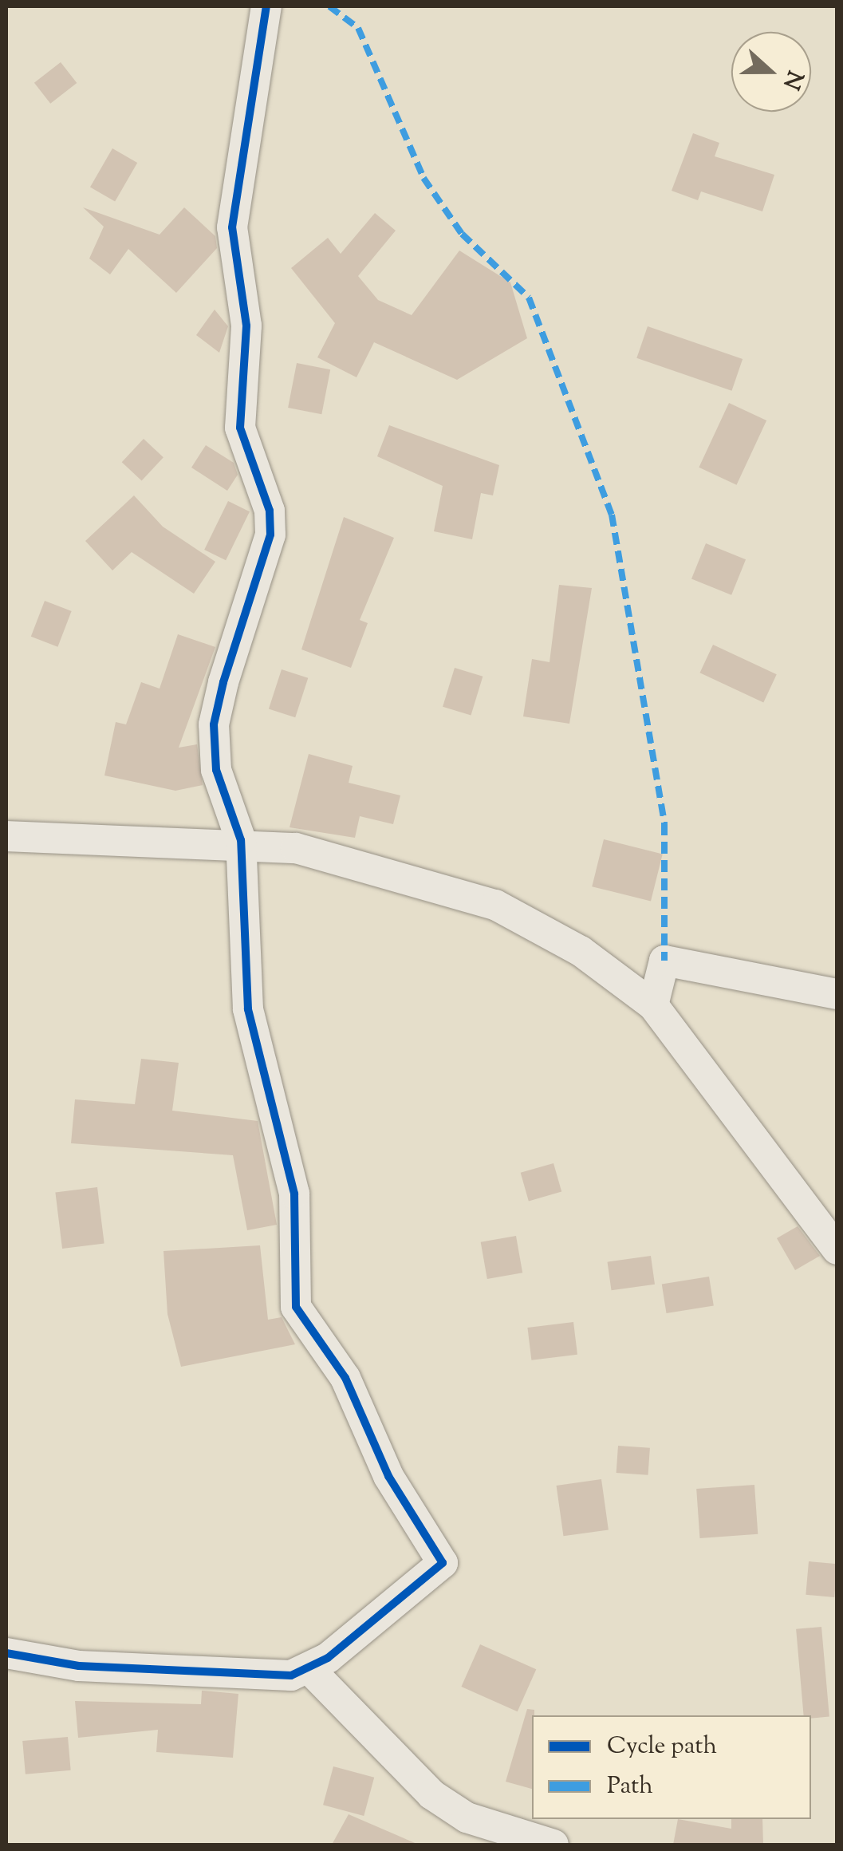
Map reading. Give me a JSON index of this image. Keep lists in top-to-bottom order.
{
  "legend": ["Cycle path", "Path"],
  "north": "right"
}
